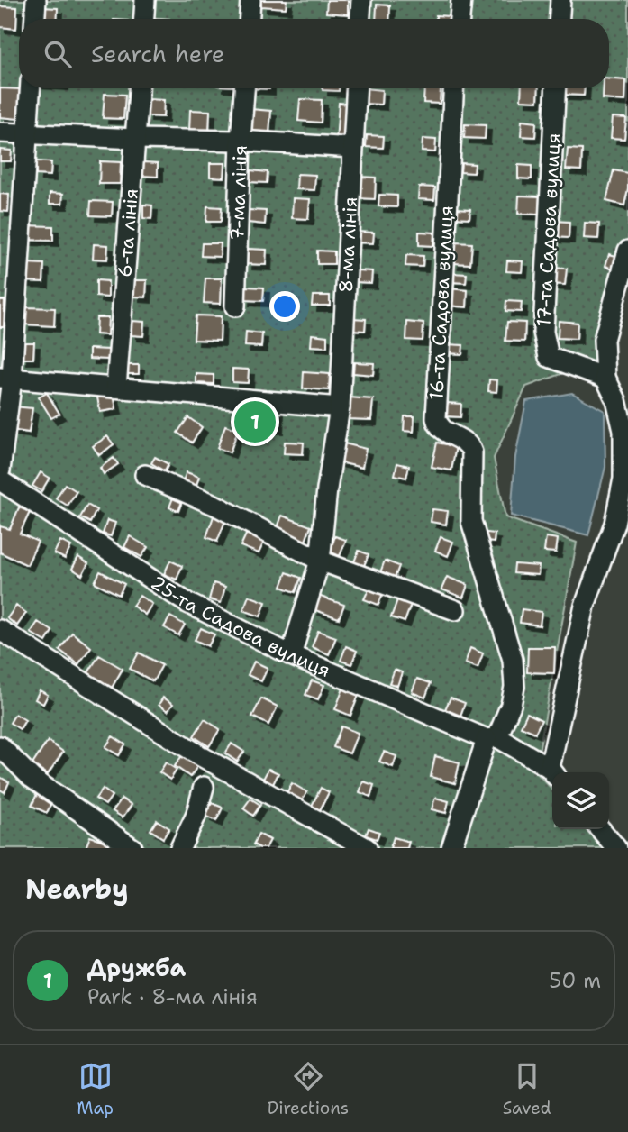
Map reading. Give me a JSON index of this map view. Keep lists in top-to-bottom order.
{
  "streets": {
    "street": [
      "7-ма лінія",
      "17-та Садова вулиця",
      "6-та лінія",
      "8-ма лінія",
      "16-та Садова вулиця",
      "25-та Садова вулиця"
    ]
  },
  "crossings": [
    ["8-ма лінія", "25-та Садова вулиця"],
    ["16-та Садова вулиця", "25-та Садова вулиця"]
  ],
  "page": {
    "search": "Search here",
    "pins": "1",
    "heading": "Nearby",
    "list": [
      {
        "mark": "1",
        "name": "Дружба",
        "note": "Park · 8-ма лінія",
        "value": "50 m"
      }
    ],
    "nav": ["Map", "Directions", "Saved"]
  }
}
